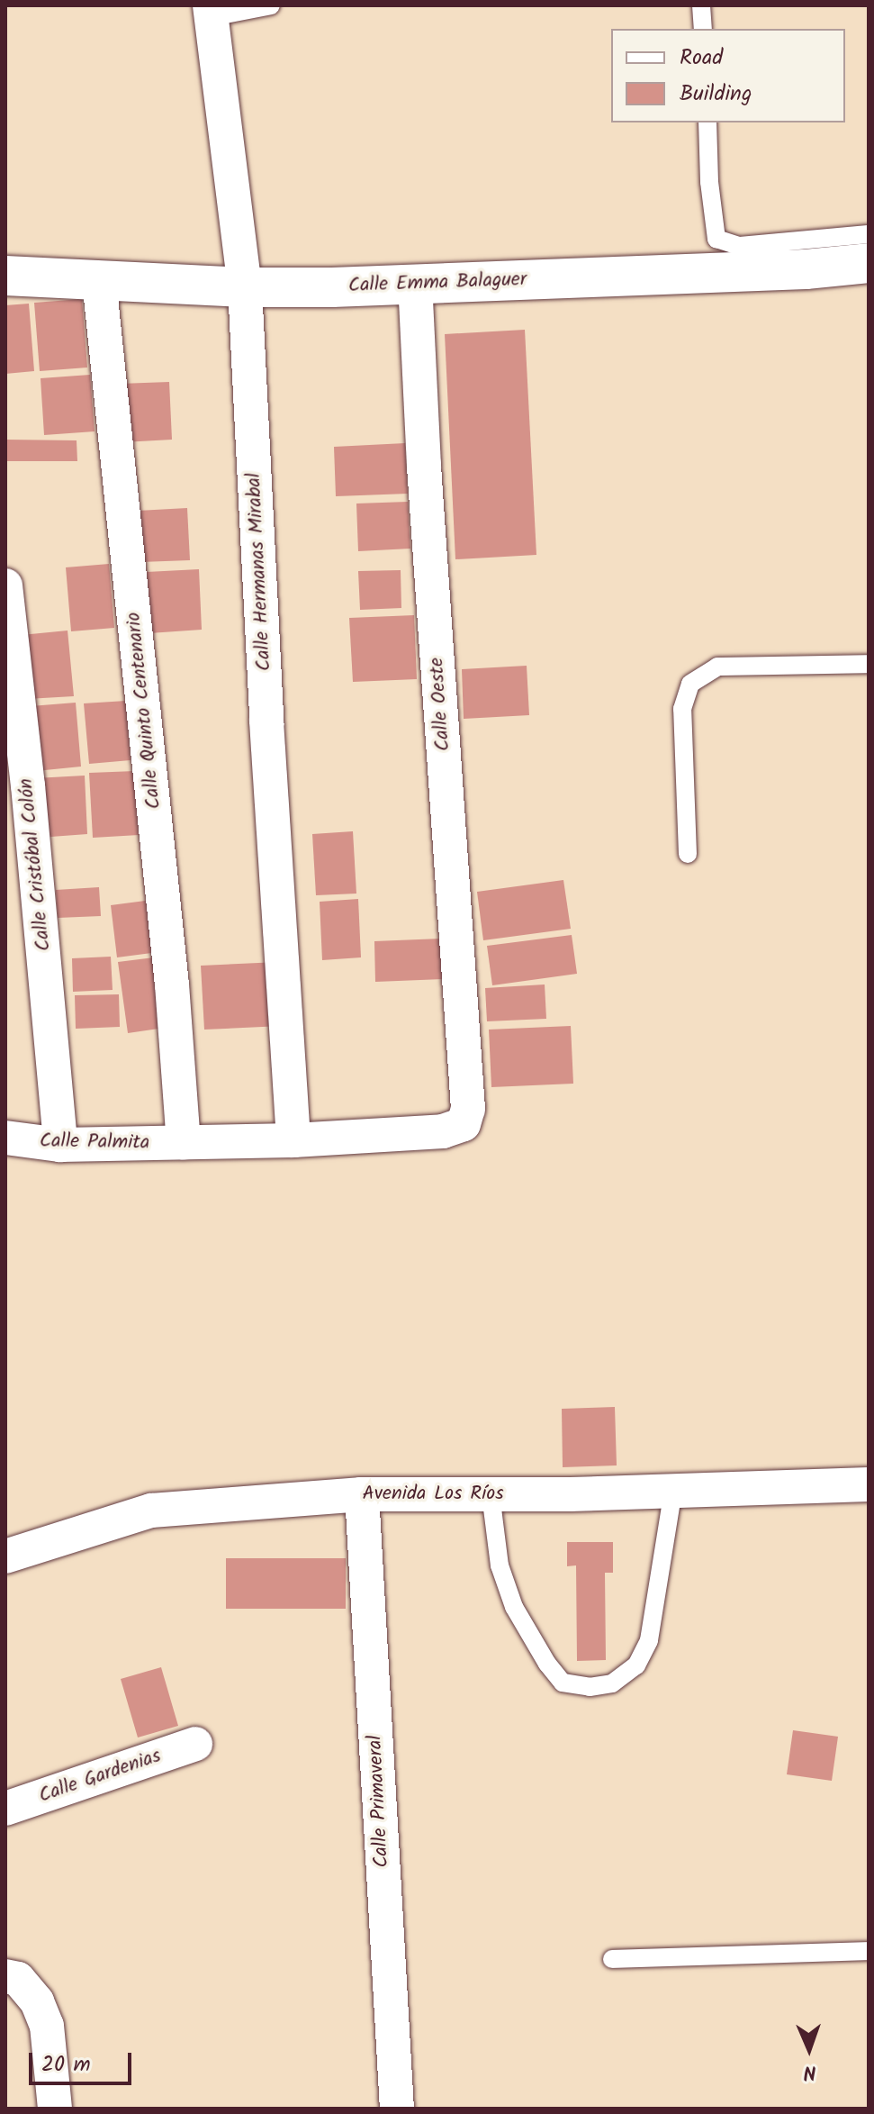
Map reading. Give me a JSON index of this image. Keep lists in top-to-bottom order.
{
  "streets": {
    "street": [
      "Calle Emma Balaguer",
      "Calle Hermanas Mirabal",
      "Calle Oeste",
      "Calle Quinto Centenario",
      "Calle Cristóbal Colón",
      "Calle Palmita",
      "Avenida Los Ríos",
      "Calle Gardenias",
      "Calle Primaveral"
    ]
  },
  "crossings": [
    ["Calle Emma Balaguer", "Calle Hermanas Mirabal"],
    ["Calle Emma Balaguer", "Calle Oeste"],
    ["Calle Emma Balaguer", "Calle Quinto Centenario"],
    ["Calle Hermanas Mirabal", "Calle Palmita"],
    ["Calle Oeste", "Calle Palmita"],
    ["Calle Quinto Centenario", "Calle Palmita"],
    ["Calle Cristóbal Colón", "Calle Palmita"],
    ["Avenida Los Ríos", "Calle Primaveral"]
  ],
  "legend": ["Road", "Building"],
  "scale_bar": "20 m",
  "north": "bottom"
}
